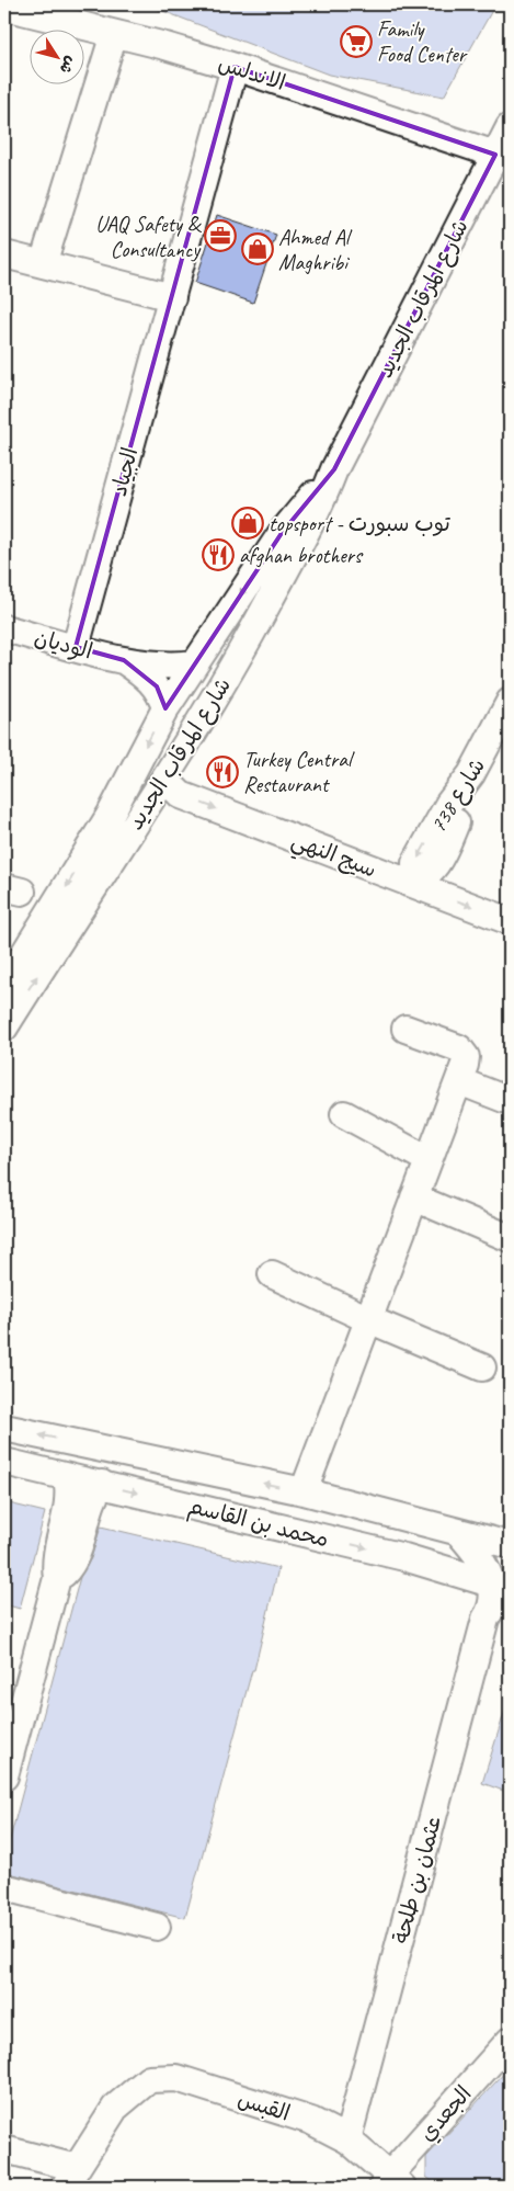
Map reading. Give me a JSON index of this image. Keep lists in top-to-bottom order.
{
  "streets": {
    "street": [
      "الاندلس",
      "شارع المرقاب الجديد",
      "الجياد",
      "الوديان",
      "شارع 738",
      "سيج النهي",
      "محمد بن القاسم",
      "عثمان بن طلحة",
      "القبس",
      "الجعدي"
    ]
  },
  "crossings": [
    ["الاندلس", "شارع المرقاب الجديد"],
    ["الاندلس", "الجياد"],
    ["شارع المرقاب الجديد", "الوديان"],
    ["شارع المرقاب الجديد", "سيج النهي"],
    ["الجياد", "الوديان"],
    ["شارع 738", "سيج النهي"],
    ["محمد بن القاسم", "عثمان بن طلحة"],
    ["عثمان بن طلحة", "القبس"],
    ["القبس", "الجعدي"]
  ],
  "one_way": ["سيج النهي"],
  "places": {
    "supermarket": ["Family Food Center"],
    "office": ["UAQ Safety & Consultancy"],
    "shop": ["Ahmed Al Maghribi", "topsport - توب سبورت"],
    "restaurant": ["afghan brothers", "Turkey Central Restaurant"]
  },
  "north": "bottom right"
}
